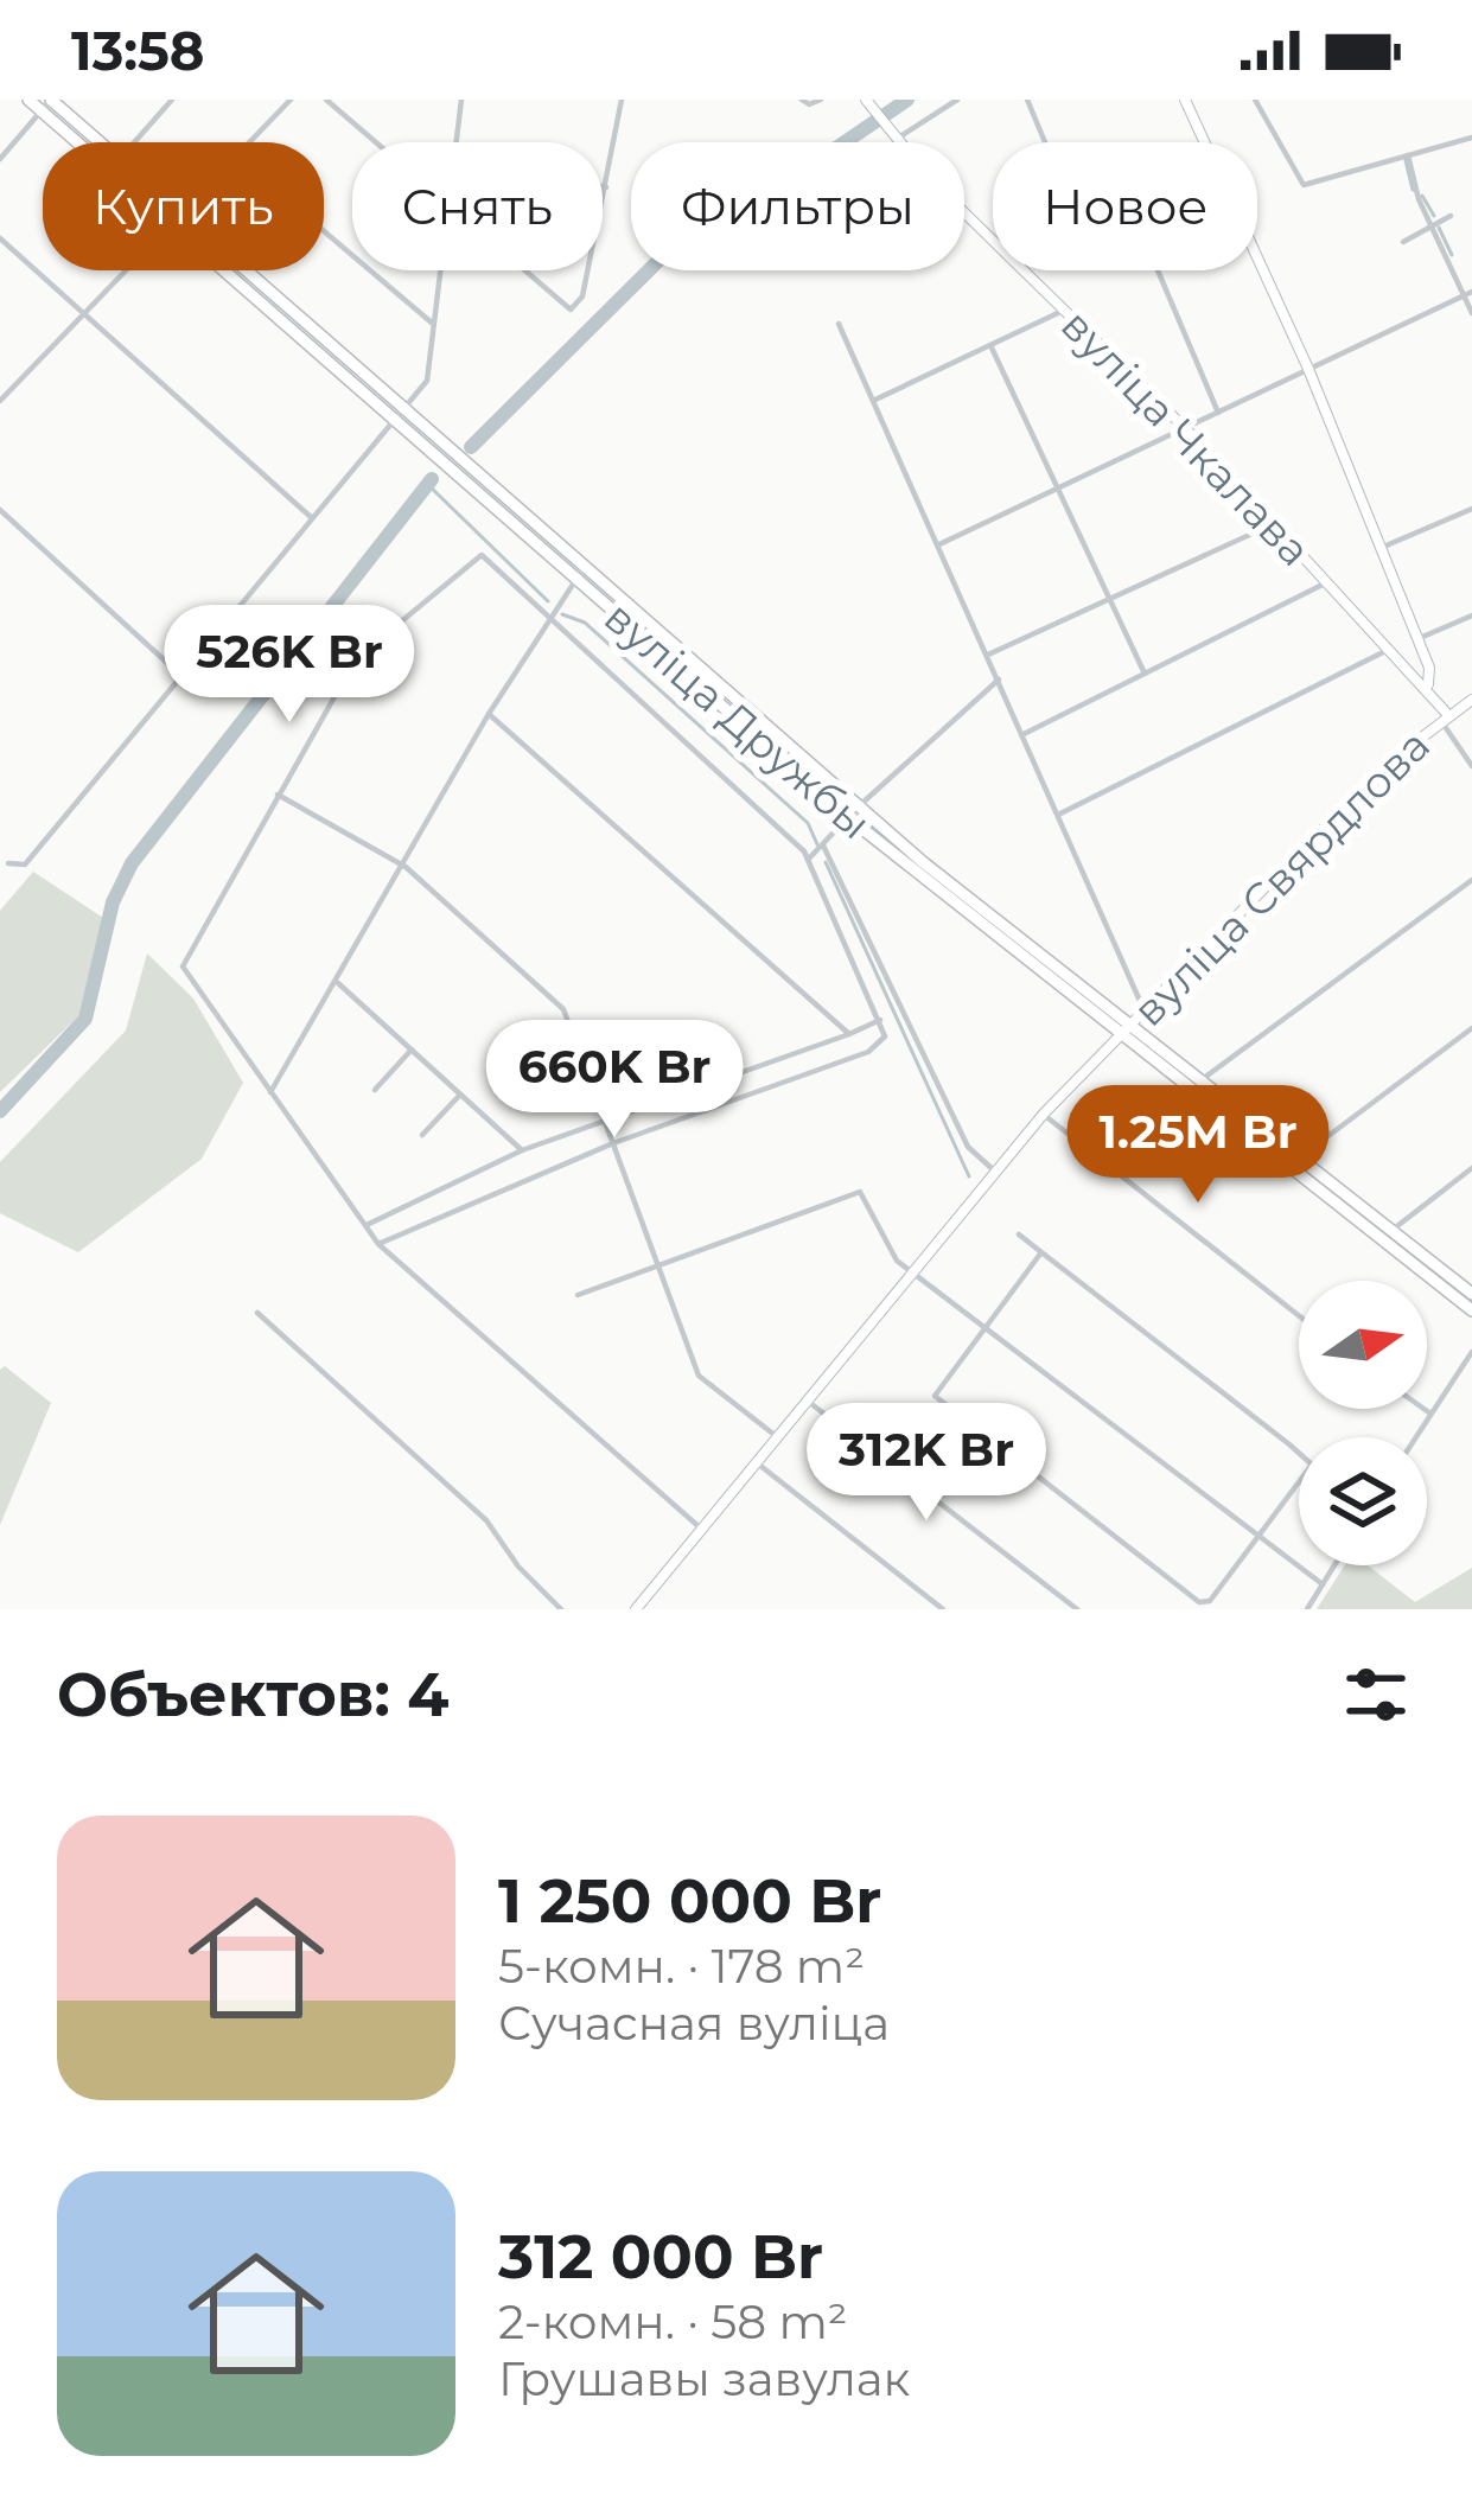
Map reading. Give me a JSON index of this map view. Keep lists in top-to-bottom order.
{
  "streets": {
    "main road": ["вуліца Чкалава", "вуліца Дружбы", "вуліца Свярдлова"]
  },
  "crossings": [
    ["вуліца Чкалава", "вуліца Свярдлова"],
    ["вуліца Дружбы", "вуліца Свярдлова"]
  ],
  "north": "right",
  "page": {
    "status": "13:58",
    "chip": [
      "Купить",
      "Снять",
      "Фильтры",
      "Новое"
    ],
    "price": [
      "526K Br",
      "660K Br",
      "1.25M Br",
      "312K Br"
    ],
    "heading": "Объектов: 4",
    "list": [
      {
        "name": "1 250 000 Br",
        "note": "5-комн. · 178 m² · Сучасная вуліца"
      },
      {
        "name": "312 000 Br",
        "note": "2-комн. · 58 m² · Грушавы завулак"
      }
    ]
  }
}
